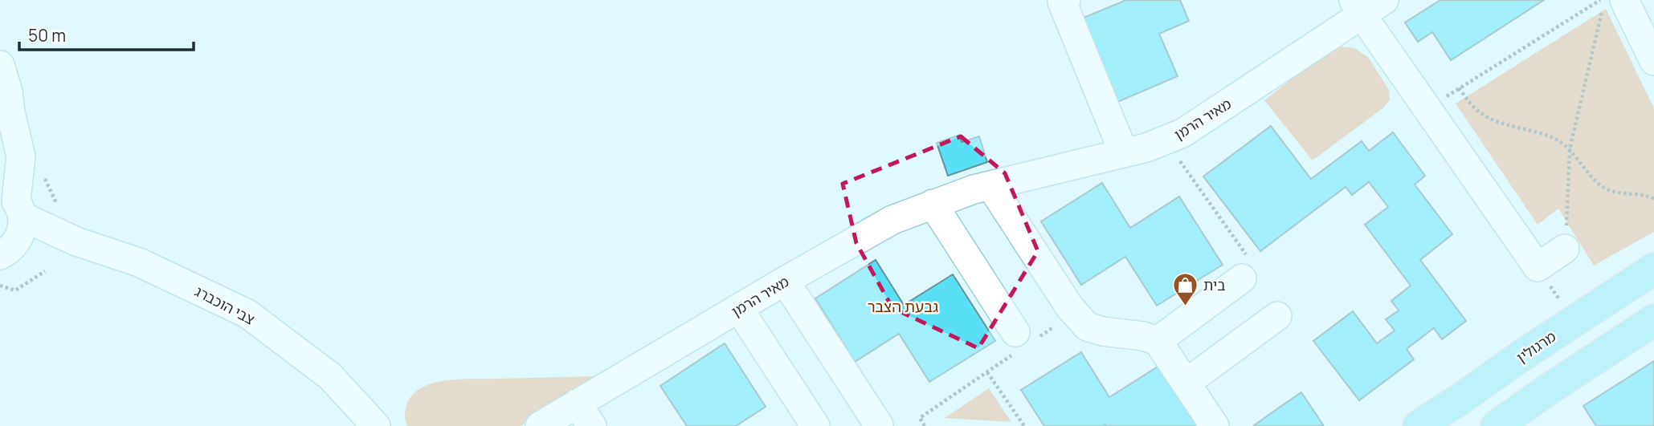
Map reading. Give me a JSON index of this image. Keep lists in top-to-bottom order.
{
  "streets": {
    "main road": ["מרגולין"],
    "street": ["מאיר הרמן", "צבי הוכברג"]
  },
  "districts": ["גבעת הצבר"],
  "places": {
    "shop": ["בית"]
  },
  "scale_bar": "50 m"
}
